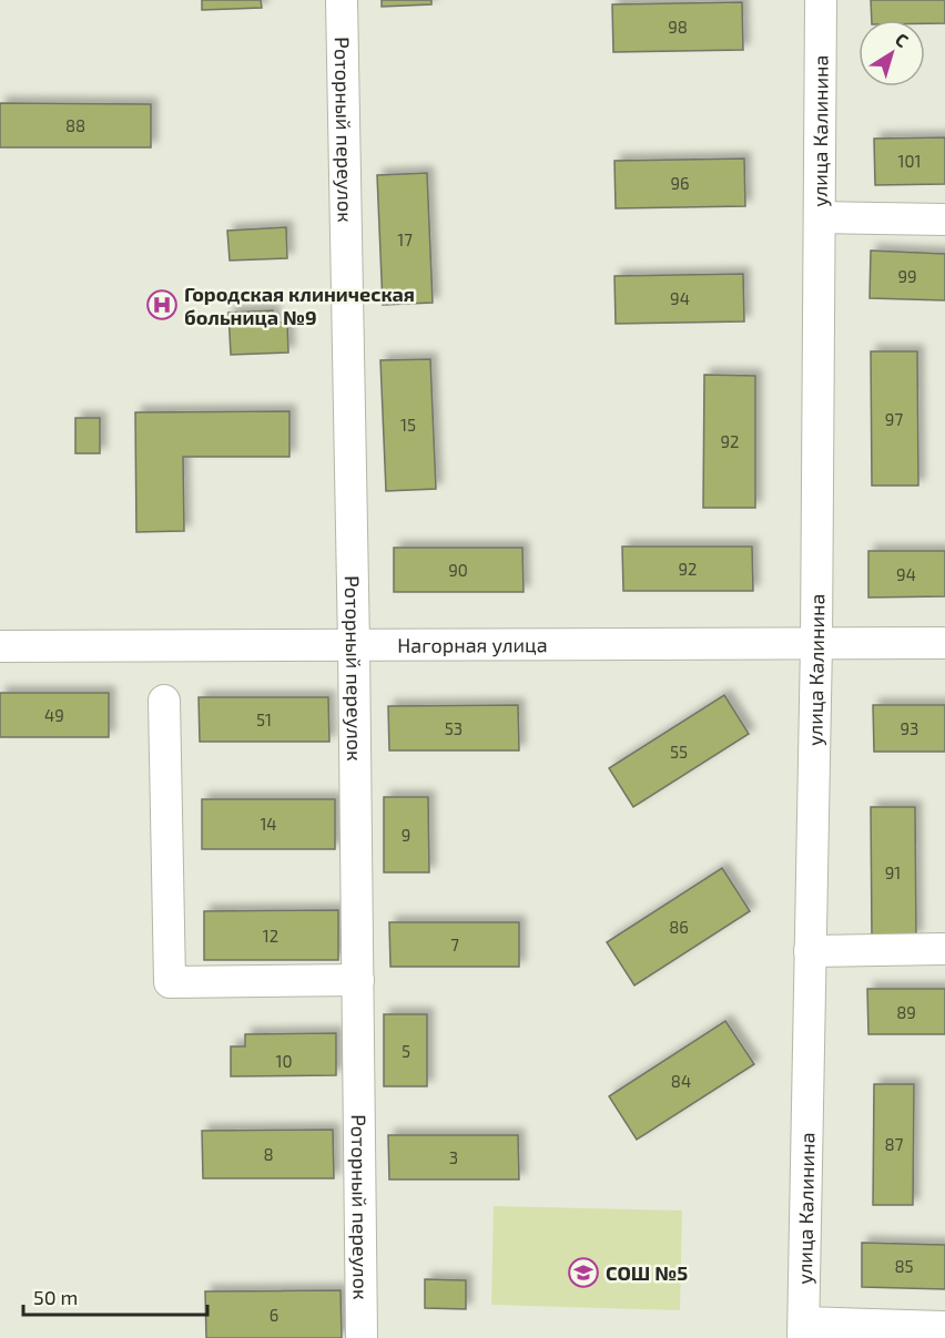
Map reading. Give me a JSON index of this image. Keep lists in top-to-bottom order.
{
  "streets": {
    "street": ["Роторный переулок", "улица Калинина", "Нагорная улица"]
  },
  "crossings": [
    ["Роторный переулок", "Нагорная улица"],
    ["улица Калинина", "Нагорная улица"]
  ],
  "places": {
    "hospital": ["Городская клиническая больница №9"],
    "school or university": ["СОШ №5"]
  },
  "house_numbers": [
    "98",
    "88",
    "101",
    "96",
    "17",
    "99",
    "94",
    "97",
    "15",
    "92",
    "92",
    "90",
    "94",
    "49",
    "51",
    "53",
    "93",
    "55",
    "14",
    "9",
    "91",
    "86",
    "12",
    "7",
    "89",
    "5",
    "10",
    "84",
    "87",
    "8",
    "3",
    "85",
    "6"
  ],
  "scale_bar": "50 m",
  "north": "top right"
}
